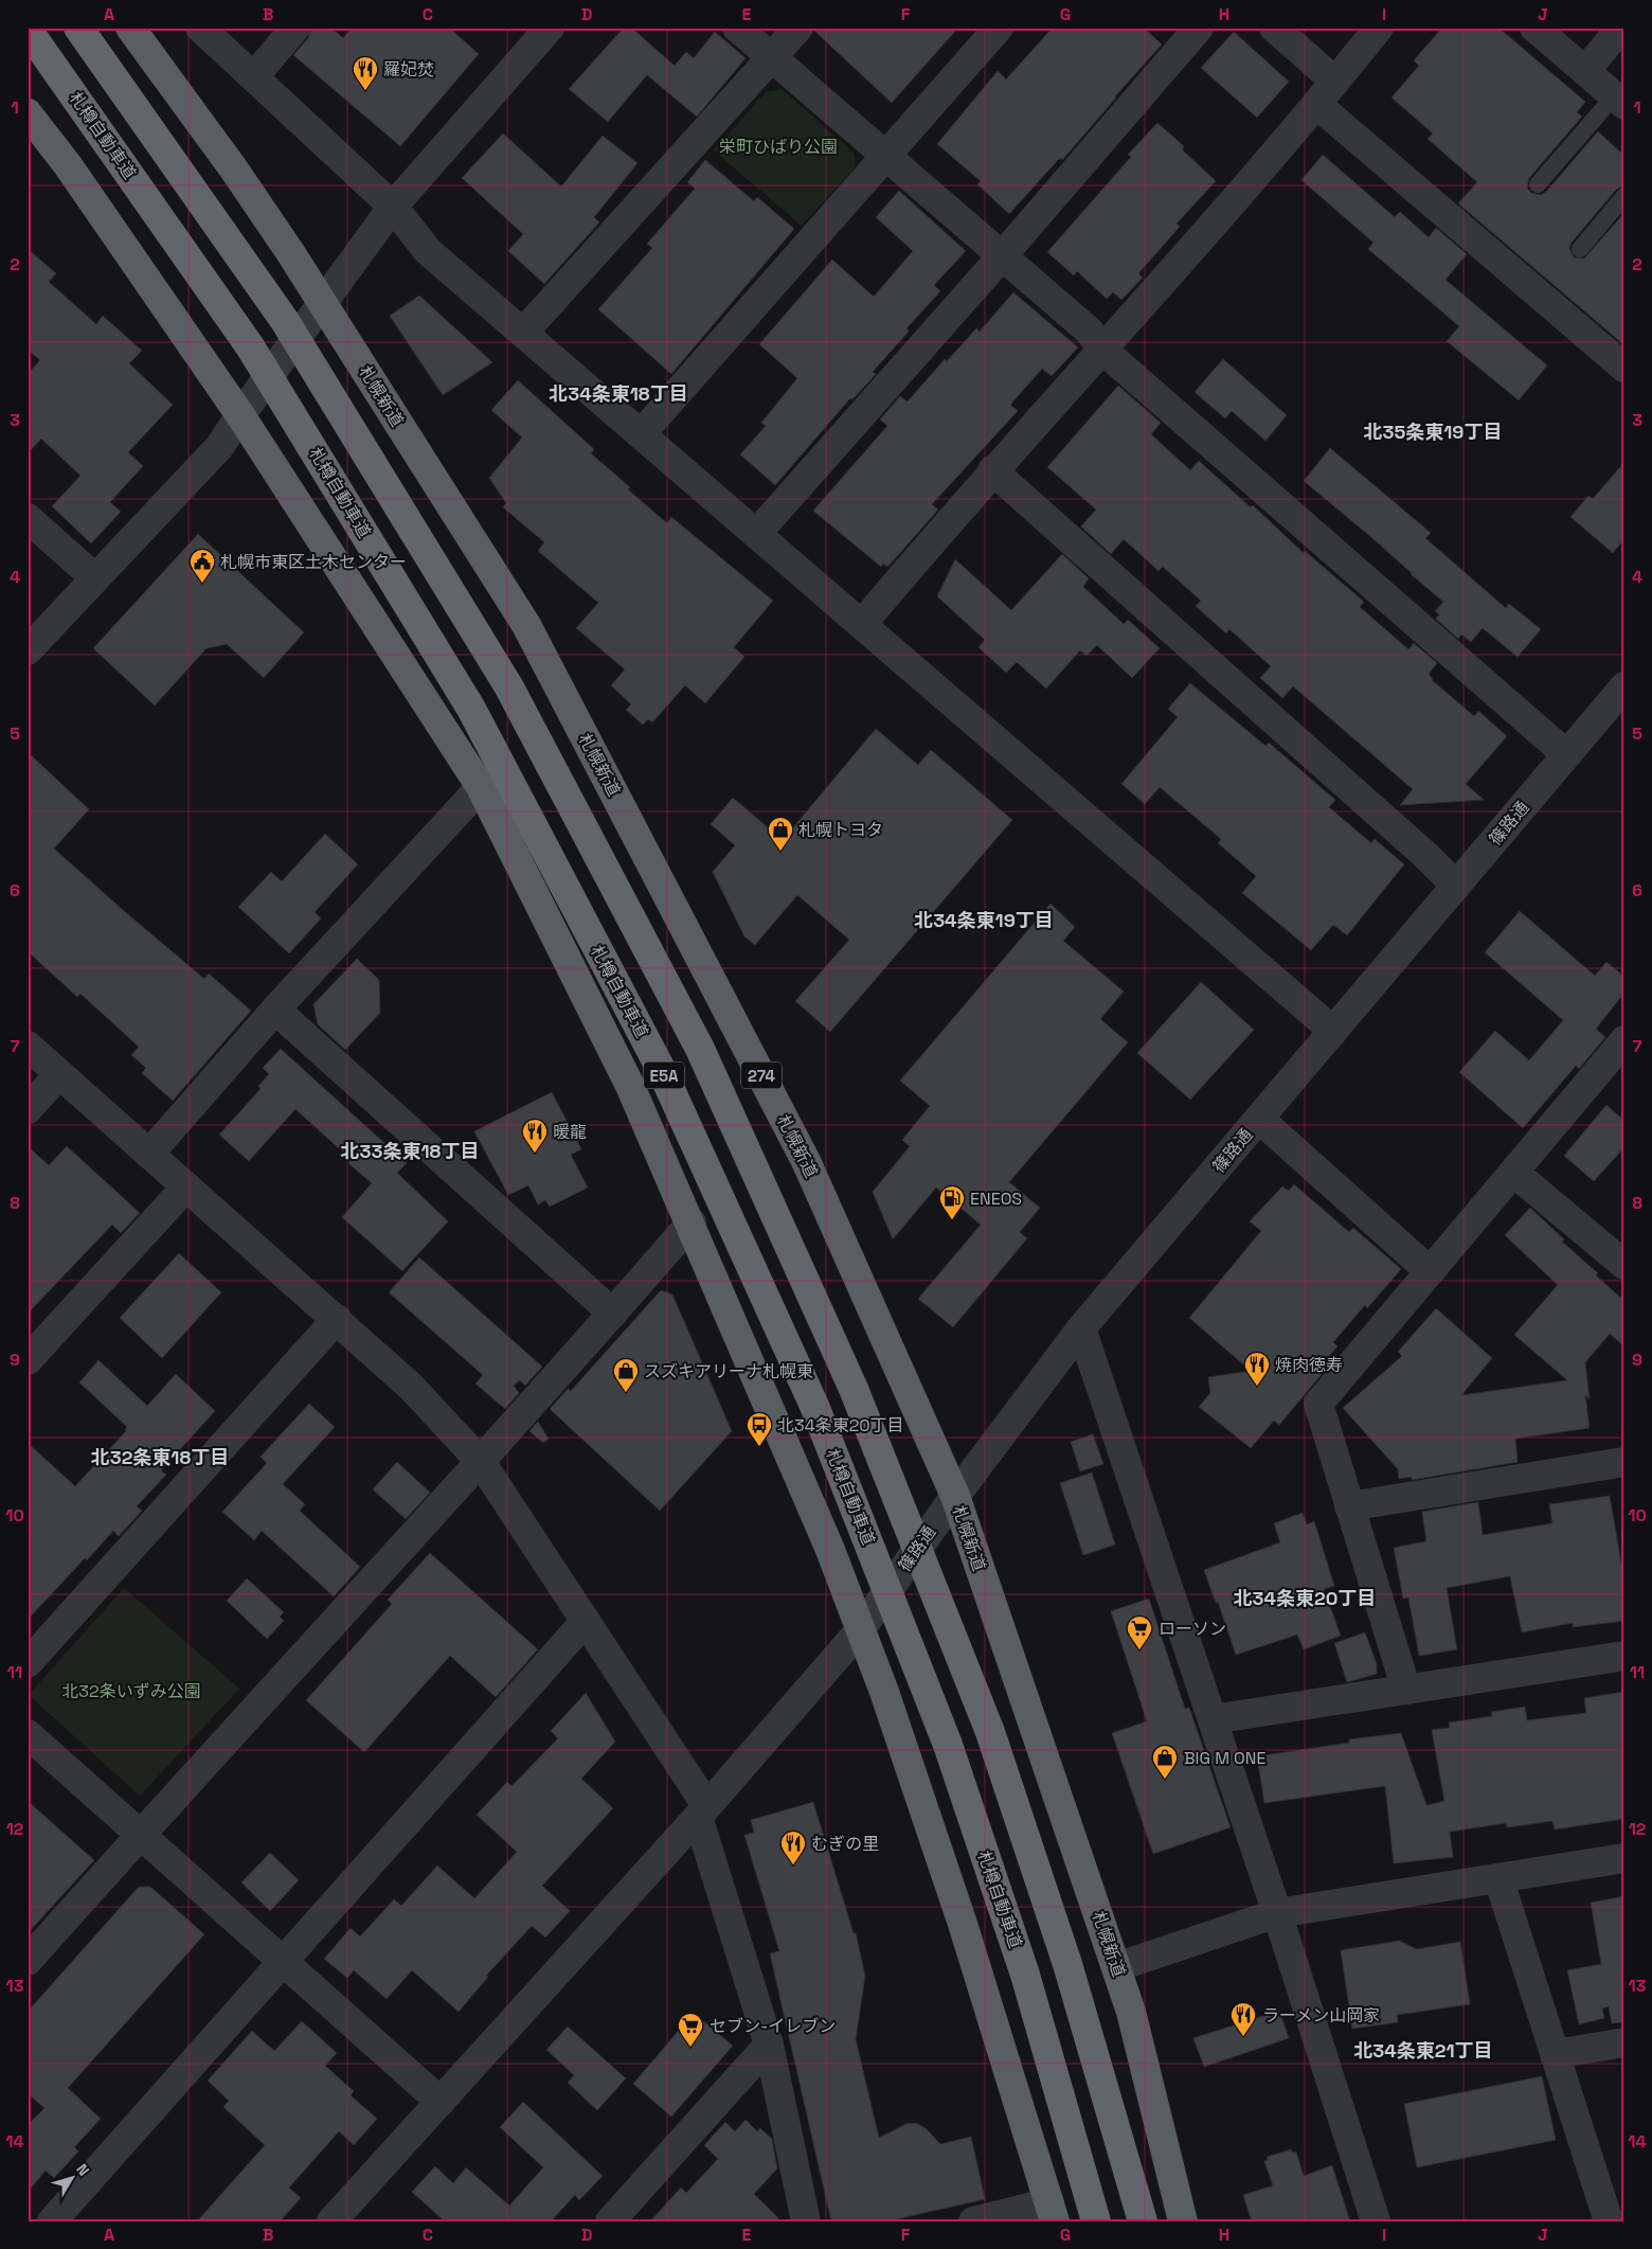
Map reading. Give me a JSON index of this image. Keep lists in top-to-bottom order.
{
  "streets": {
    "highway": [
      "札樽自動車道",
      "札幌新道",
      "E5A",
      "274"
    ],
    "street": ["篠路通"]
  },
  "crossings": [
    ["札幌新道", "篠路通"]
  ],
  "districts": [
    "北34条東18丁目",
    "北35条東19丁目",
    "北34条東19丁目",
    "北33条東18丁目",
    "北32条東18丁目",
    "北34条東20丁目",
    "北34条東21丁目"
  ],
  "parks": ["栄町ひばり公園", "北32条いずみ公園"],
  "places": {
    "restaurant": [
      "羅妃焚",
      "暖龍",
      "焼肉徳寿",
      "むぎの里",
      "ラーメン山岡家"
    ],
    "public building": ["札幌市東区土木センター"],
    "shop": ["札幌トヨタ", "スズキアリーナ札幌東", "BIG M ONE"],
    "fuel station": ["ENEOS"],
    "bus stop": ["北34条東20丁目"],
    "supermarket": ["ローソン", "セブン-イレブン"]
  },
  "north": "top right",
  "grid": {
    "columns": [
      "A",
      "B",
      "C",
      "D",
      "E",
      "F",
      "G",
      "H",
      "I",
      "J"
    ],
    "rows": [
      "1",
      "2",
      "3",
      "4",
      "5",
      "6",
      "7",
      "8",
      "9",
      "10",
      "11",
      "12",
      "13",
      "14"
    ]
  }
}
